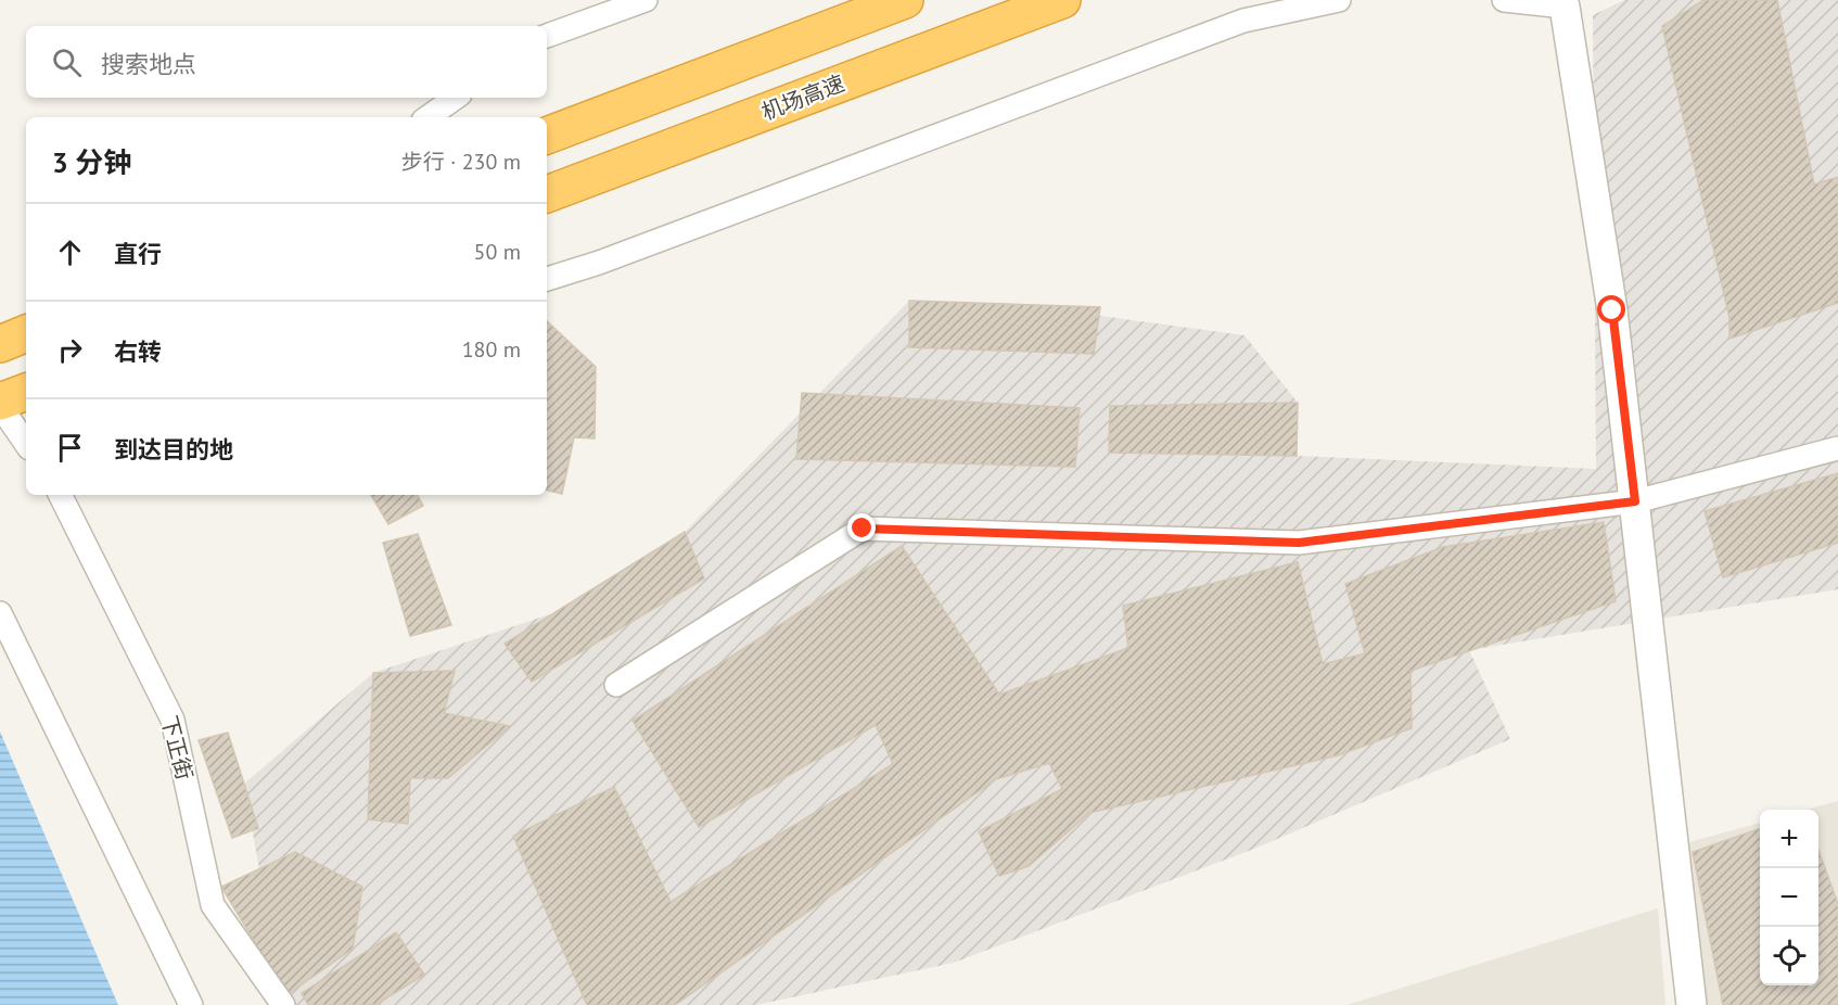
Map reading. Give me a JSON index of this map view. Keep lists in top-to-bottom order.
{
  "streets": {
    "highway": ["机场高速"],
    "street": ["下正街"]
  },
  "page": {
    "search": "搜索地点",
    "heading": ["3 分钟", "步行 · 230 m"],
    "list": [
      ["直行", "50 m"],
      ["右转", "180 m"],
      "到达目的地"
    ],
    "map_buttons": ["+", "−"]
  }
}
